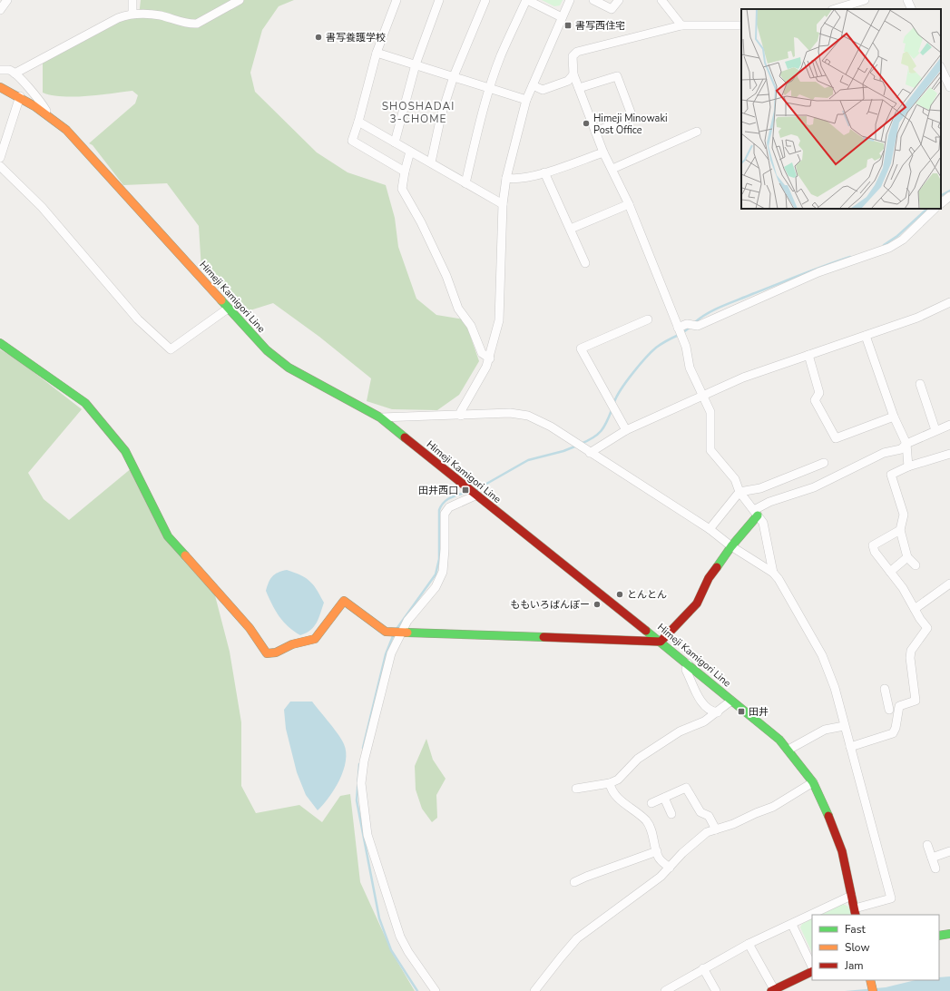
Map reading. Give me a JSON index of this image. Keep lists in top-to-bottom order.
{
  "streets": {
    "main road": ["Himeji Kamigori Line"]
  },
  "districts": ["SHOSHADAI 3-CHOME"],
  "places": {
    "transit": ["書写西住宅", "田井西口", "田井"],
    "other": [
      "書写養護学校",
      "Himeji Minowaki Post Office",
      "とんとん",
      "ももいろばんぼー"
    ]
  },
  "legend": ["Fast", "Slow", "Jam"]
}
